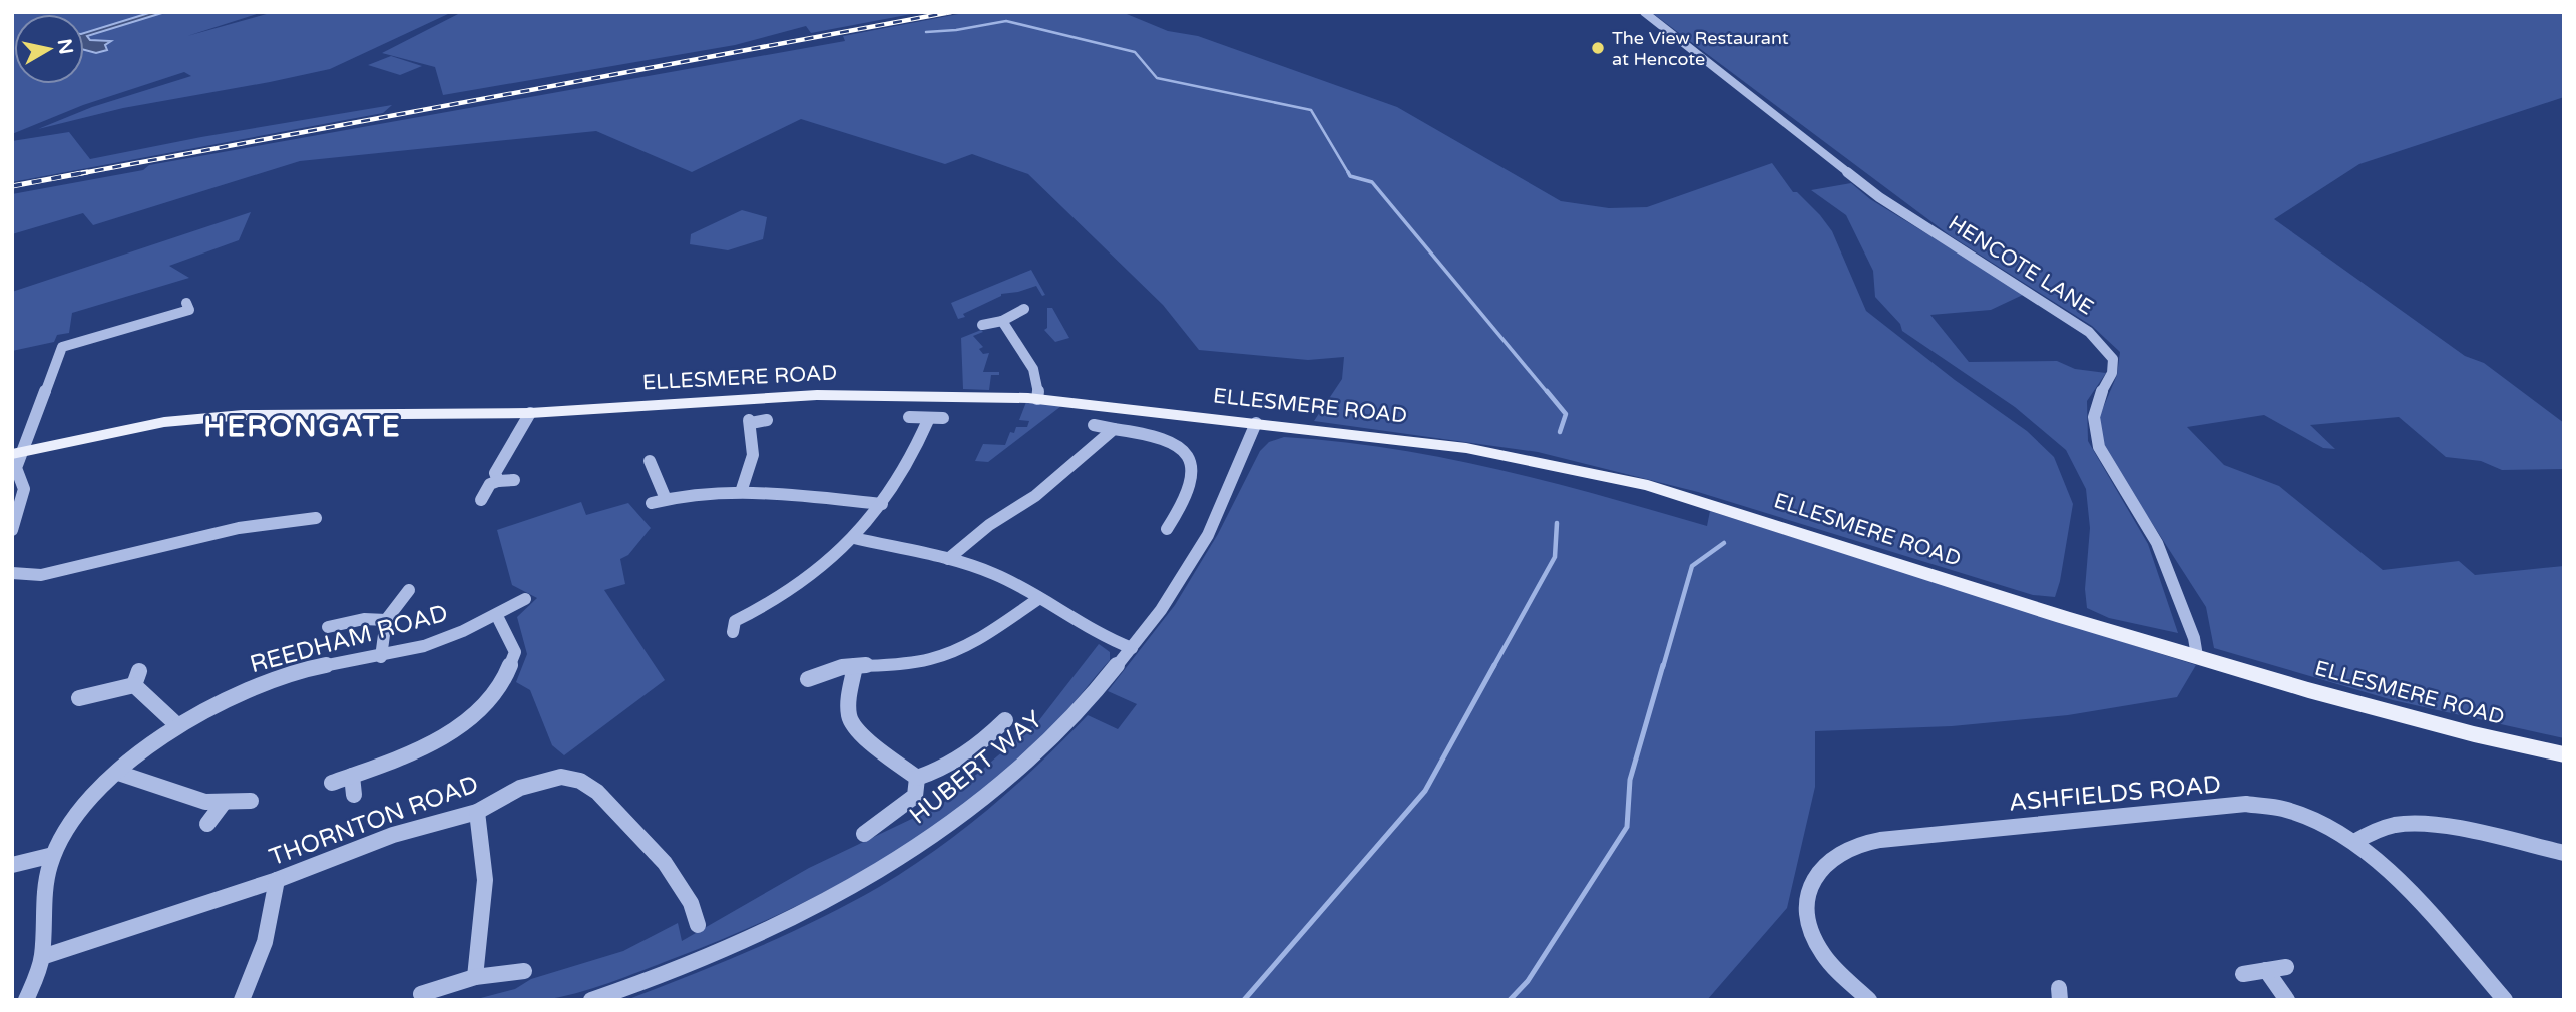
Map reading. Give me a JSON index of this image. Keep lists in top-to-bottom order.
{
  "streets": {
    "main road": ["ELLESMERE ROAD"],
    "street": [
      "HENCOTE LANE",
      "REEDHAM ROAD",
      "HUBERT WAY",
      "ASHFIELDS ROAD",
      "THORNTON ROAD"
    ]
  },
  "crossings": [
    ["HENCOTE LANE", "ELLESMERE ROAD"],
    ["ELLESMERE ROAD", "HUBERT WAY"],
    ["REEDHAM ROAD", "THORNTON ROAD"]
  ],
  "districts": ["HERONGATE"],
  "places": ["The View Restaurant at Hencote"],
  "north": "right"
}
